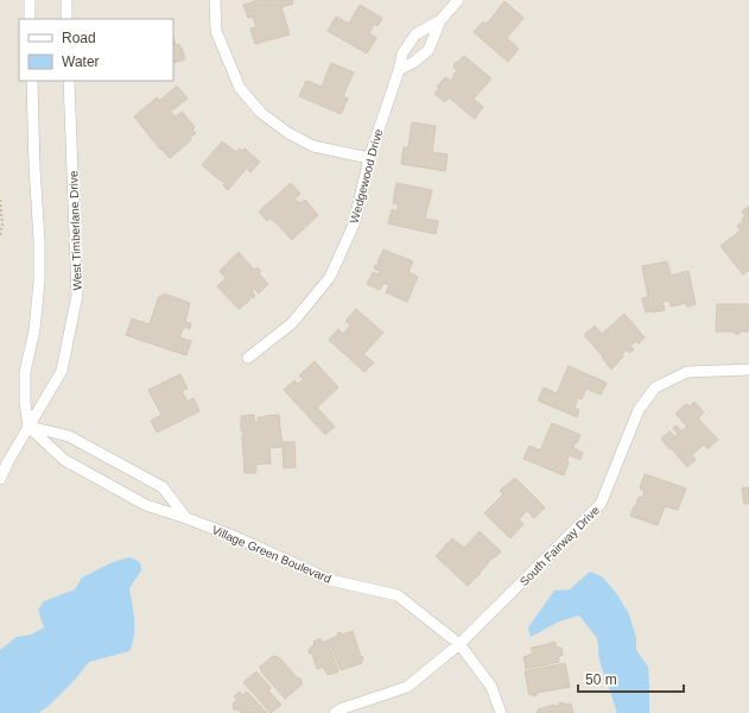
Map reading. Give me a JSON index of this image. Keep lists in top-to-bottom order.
{
  "streets": {
    "street": [
      "Wedgewood Drive",
      "West Timberlane Drive",
      "South Fairway Drive",
      "Village Green Boulevard"
    ]
  },
  "crossings": [
    ["West Timberlane Drive", "Village Green Boulevard"],
    ["South Fairway Drive", "Village Green Boulevard"]
  ],
  "legend": ["Road", "Water"],
  "scale_bar": "50 m"
}
